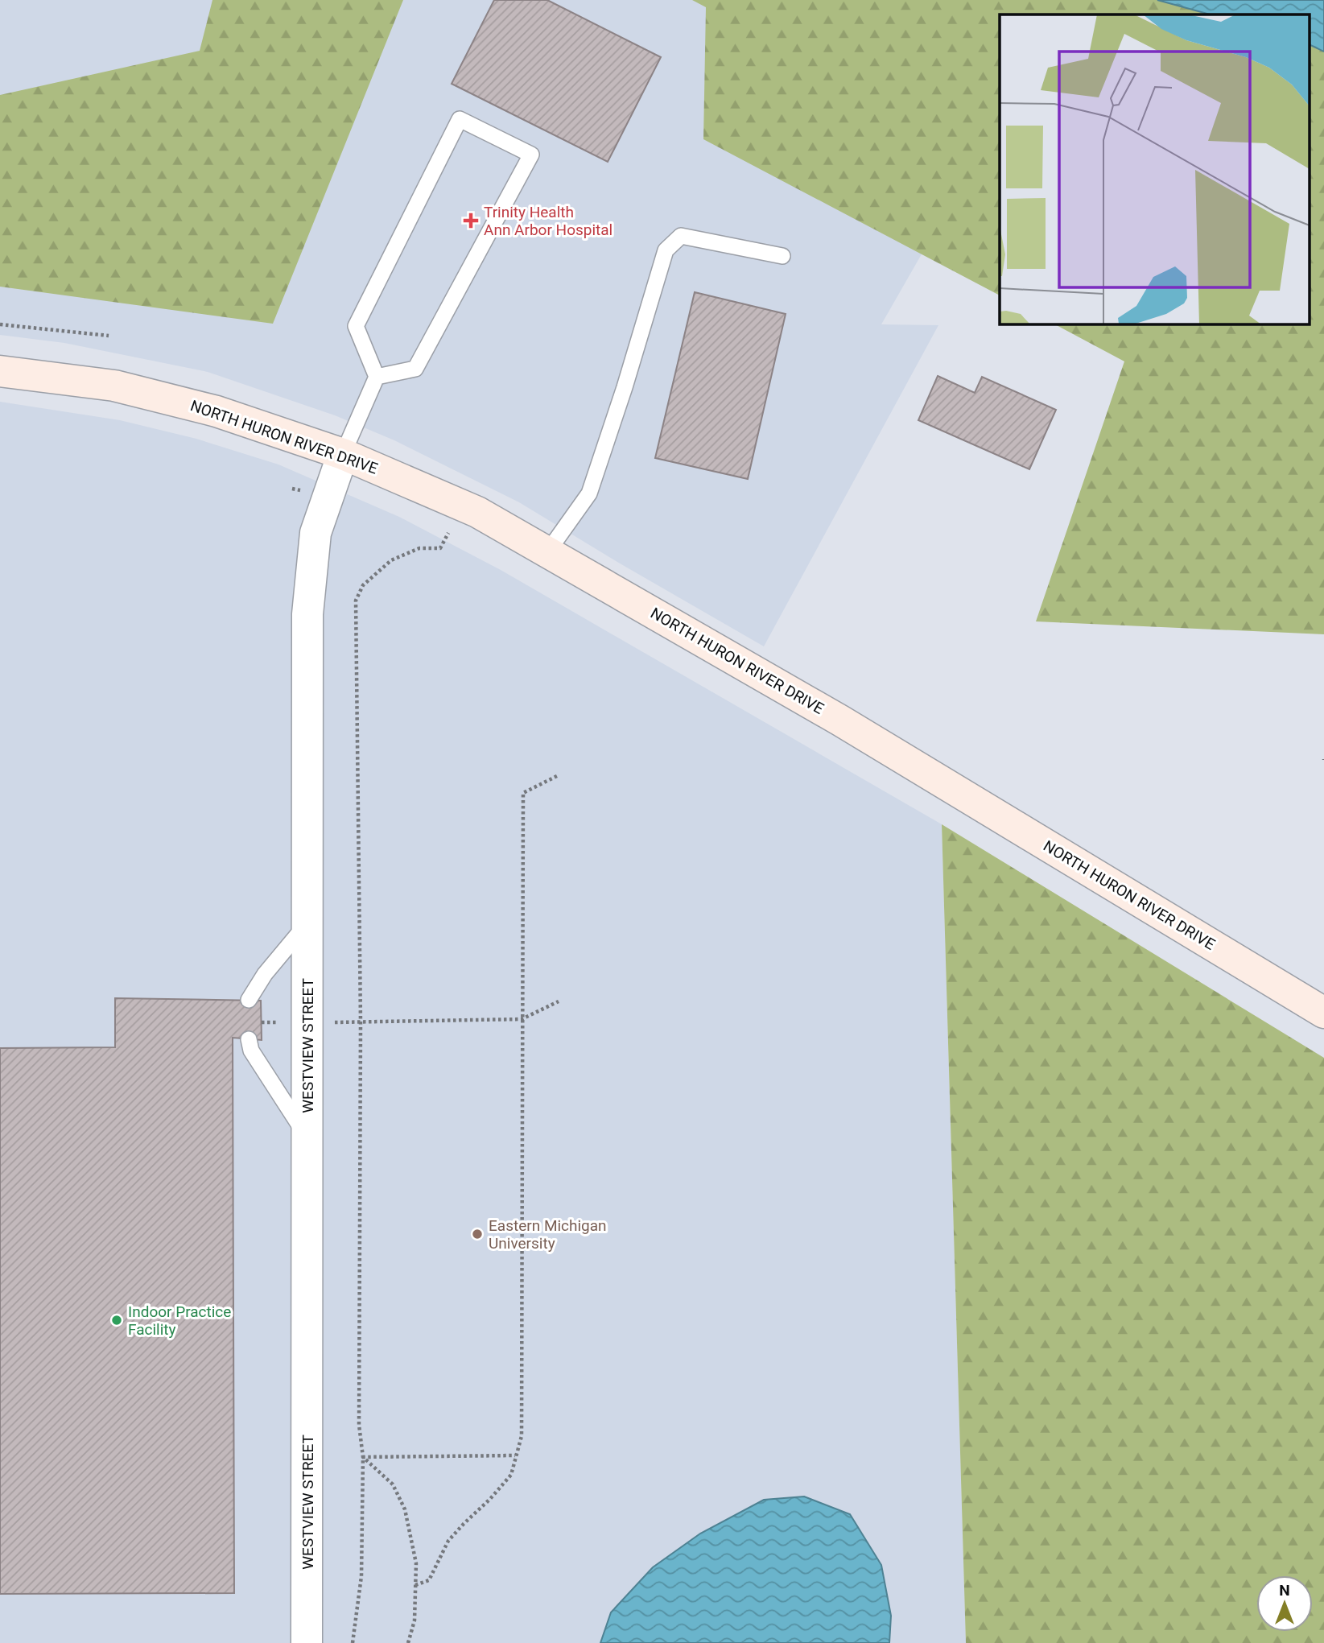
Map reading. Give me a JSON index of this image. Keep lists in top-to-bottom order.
{
  "streets": {
    "main road": ["NORTH HURON RIVER DRIVE"],
    "street": ["WESTVIEW STREET"]
  },
  "crossings": [
    ["NORTH HURON RIVER DRIVE", "WESTVIEW STREET"]
  ],
  "places": {
    "health": ["Trinity Health Ann Arbor Hospital"],
    "other": ["Eastern Michigan University", "Indoor Practice Facility"]
  },
  "north": "top"
}
